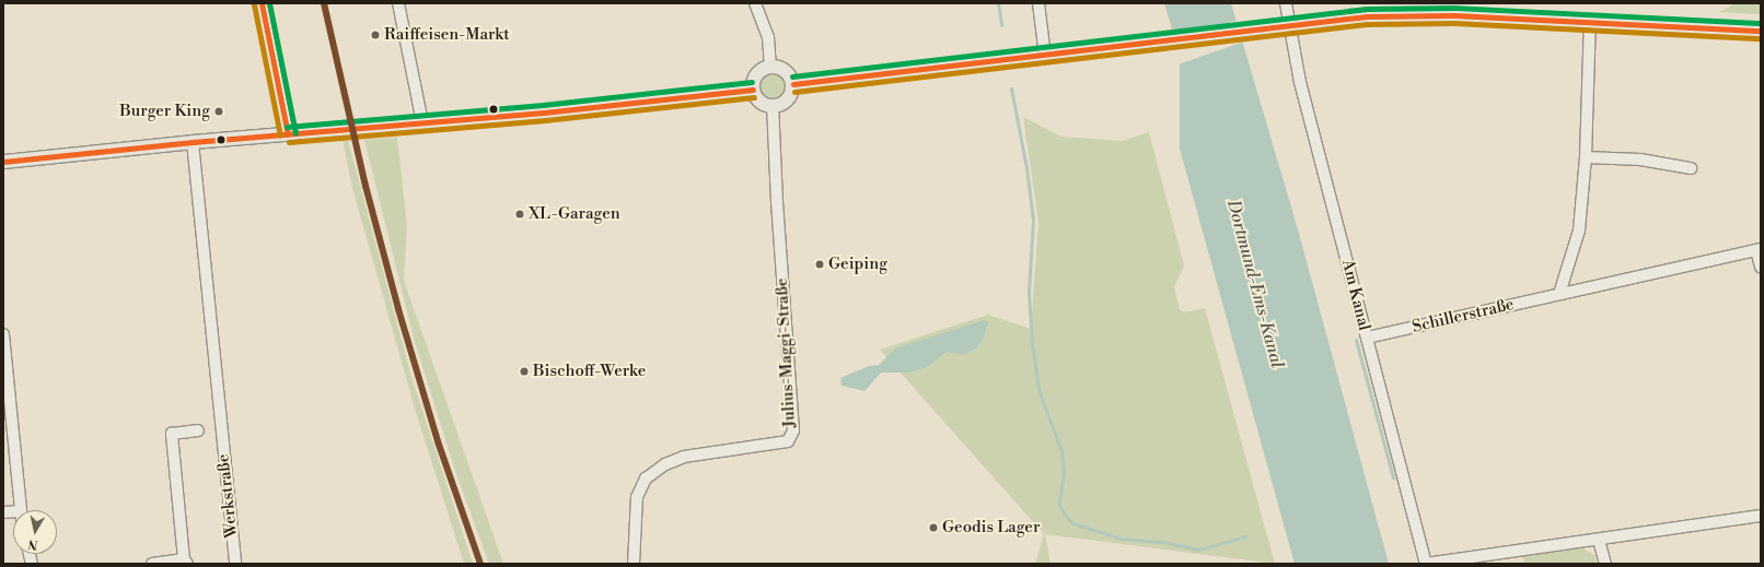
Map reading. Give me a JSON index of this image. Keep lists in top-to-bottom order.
{
  "streets": {
    "street": [
      "Am Kanal",
      "Schillerstraße",
      "Julius-Maggi-Straße",
      "Werkstraße"
    ]
  },
  "crossings": [
    ["Am Kanal", "Schillerstraße"]
  ],
  "water": ["Dortmund-Ems-Kanal"],
  "places": [
    "Raiffeisen-Markt",
    "Burger King",
    "XL-Garagen",
    "Geiping",
    "Bischoff-Werke",
    "Geodis Lager"
  ],
  "north": "bottom"
}
